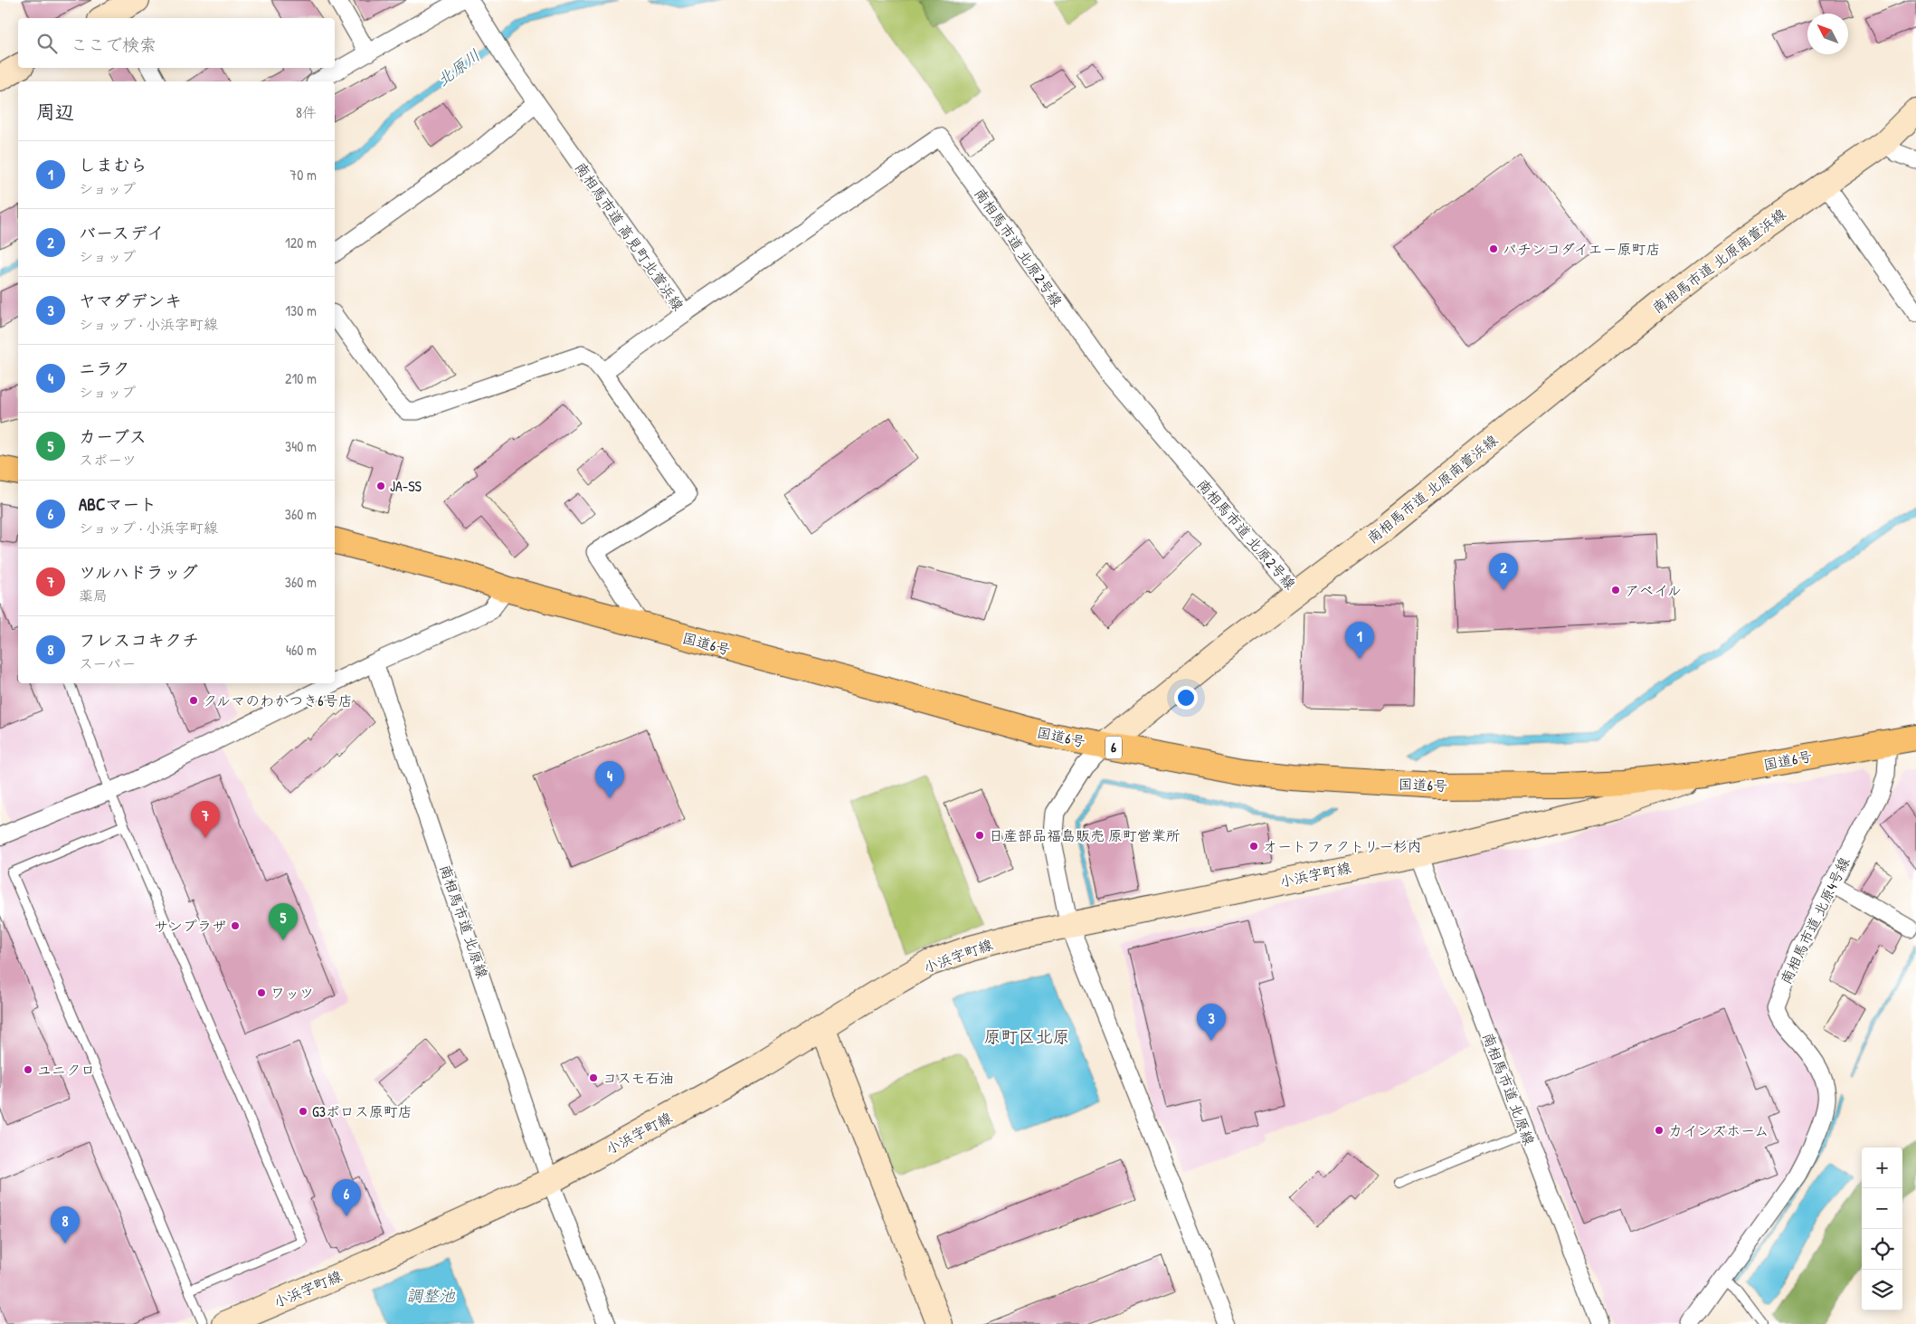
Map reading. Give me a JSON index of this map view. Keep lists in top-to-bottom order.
{
  "streets": {
    "highway": ["国道6号", "6"],
    "main road": ["南相馬市道 北原南萱浜線", "小浜字町線"],
    "street": [
      "南相馬市道 高見町北萱浜線",
      "南相馬市道 北原2号線",
      "南相馬市道 北原4号線",
      "南相馬市道 北原線"
    ]
  },
  "crossings": [
    ["南相馬市道 高見町北萱浜線", "南相馬市道 北原2号線"],
    ["南相馬市道 北原2号線", "南相馬市道 北原南萱浜線"],
    ["南相馬市道 北原南萱浜線", "国道6号"],
    ["南相馬市道 北原南萱浜線", "小浜字町線"],
    ["国道6号", "小浜字町線"],
    ["国道6号", "南相馬市道 北原4号線"],
    ["小浜字町線", "南相馬市道 北原線"]
  ],
  "districts": ["原町区北原"],
  "water": ["北原川", "調整池"],
  "places": [
    "パチンコダイエー原町店",
    "JA-SS",
    "アベイル",
    "クルマのわかつき6号店",
    "日産部品福島販売 原町営業所",
    "オートファクトリー杉内",
    "サンプラザ",
    "ワッツ",
    "ユニクロ",
    "コスモ石油",
    "G3ポロス原町店",
    "カインズホーム"
  ],
  "north": "top left",
  "page": {
    "search": "ここで検索",
    "heading": ["周辺", "8件"],
    "list": [
      {
        "mark": "1",
        "name": "しまむら",
        "note": "ショップ",
        "value": "70 m"
      },
      {
        "mark": "2",
        "name": "バースデイ",
        "note": "ショップ",
        "value": "120 m"
      },
      {
        "mark": "3",
        "name": "ヤマダデンキ",
        "note": "ショップ · 小浜字町線",
        "value": "130 m"
      },
      {
        "mark": "4",
        "name": "ニラク",
        "note": "ショップ",
        "value": "210 m"
      },
      {
        "mark": "5",
        "name": "カーブス",
        "note": "スポーツ",
        "value": "340 m"
      },
      {
        "mark": "6",
        "name": "ABCマート",
        "note": "ショップ · 小浜字町線",
        "value": "360 m"
      },
      {
        "mark": "7",
        "name": "ツルハドラッグ",
        "note": "薬局",
        "value": "360 m"
      },
      {
        "mark": "8",
        "name": "フレスコキクチ",
        "note": "スーパー",
        "value": "460 m"
      }
    ],
    "pins": [
      "2",
      "1",
      "4",
      "7",
      "5",
      "3",
      "6",
      "8"
    ],
    "map_buttons": ["+", "−"]
  }
}
